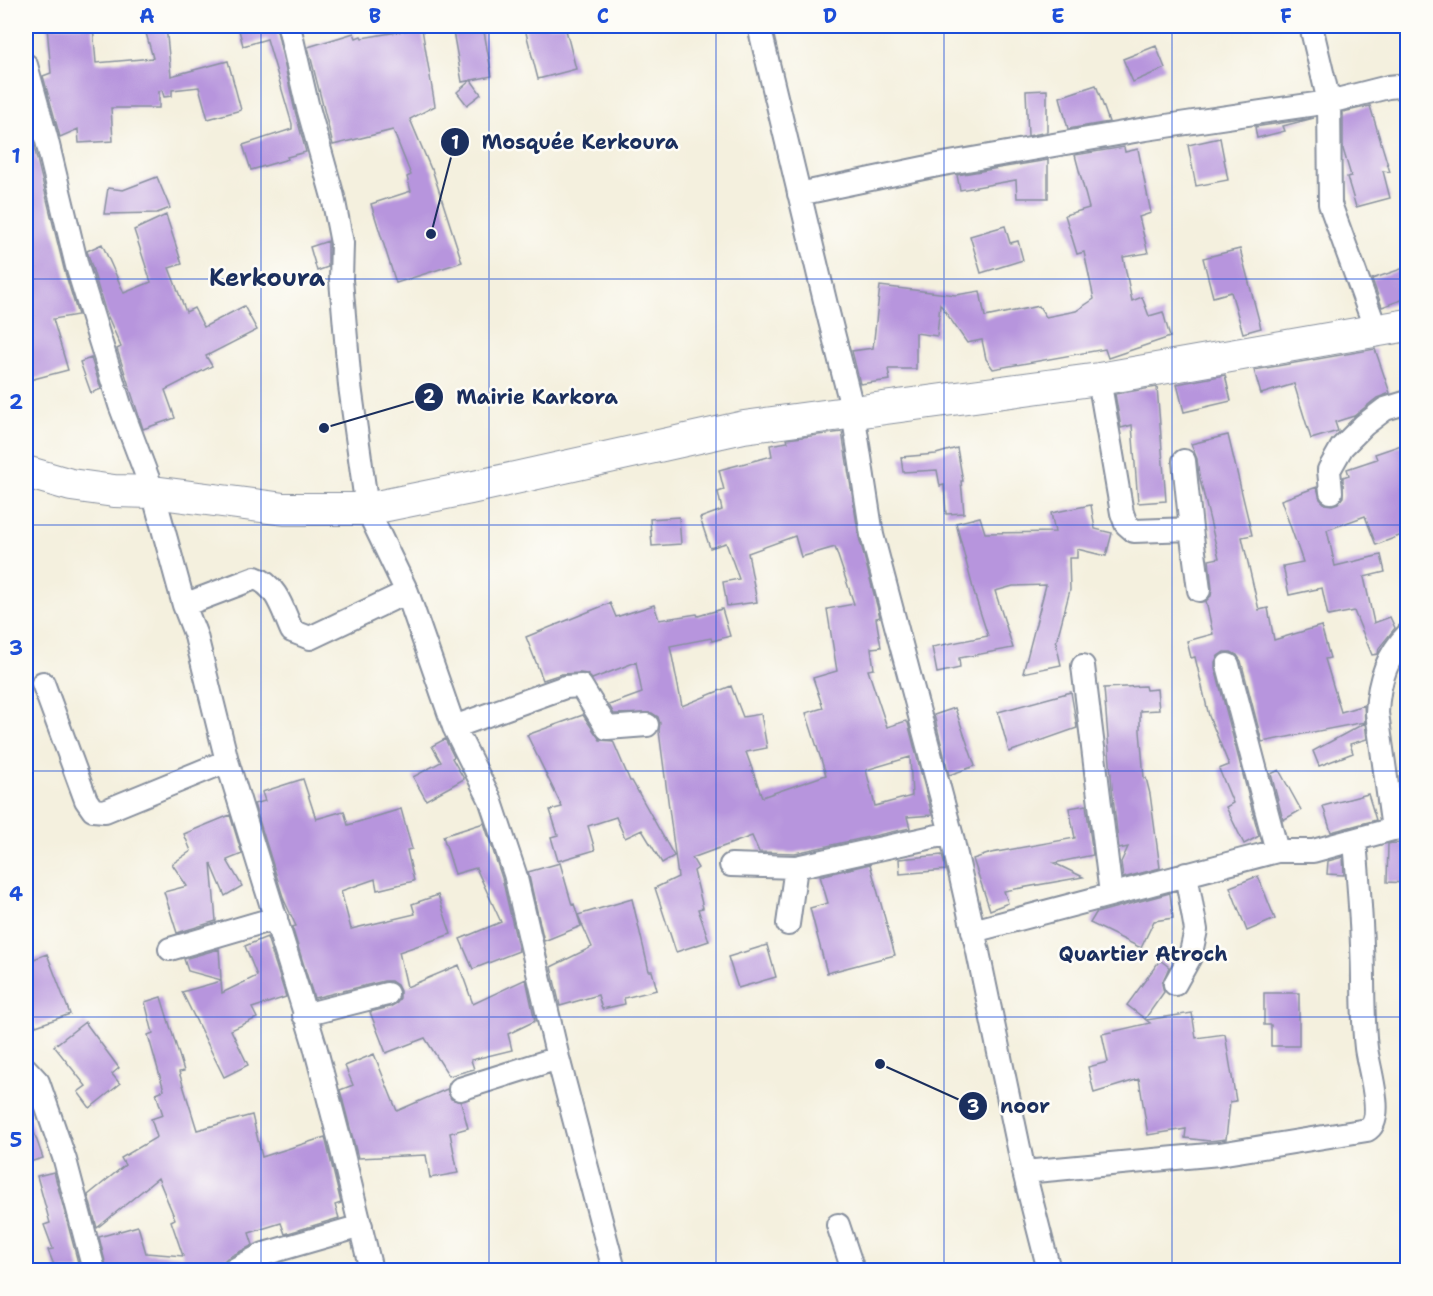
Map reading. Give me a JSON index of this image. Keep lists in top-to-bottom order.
{
  "districts": ["Kerkoura", "Quartier Atroch"],
  "places": ["Mosquée Kerkoura", "Mairie Karkora", "noor"],
  "grid": {
    "columns": [
      "A",
      "B",
      "C",
      "D",
      "E",
      "F"
    ],
    "rows": [
      "1",
      "2",
      "3",
      "4",
      "5"
    ]
  }
}
